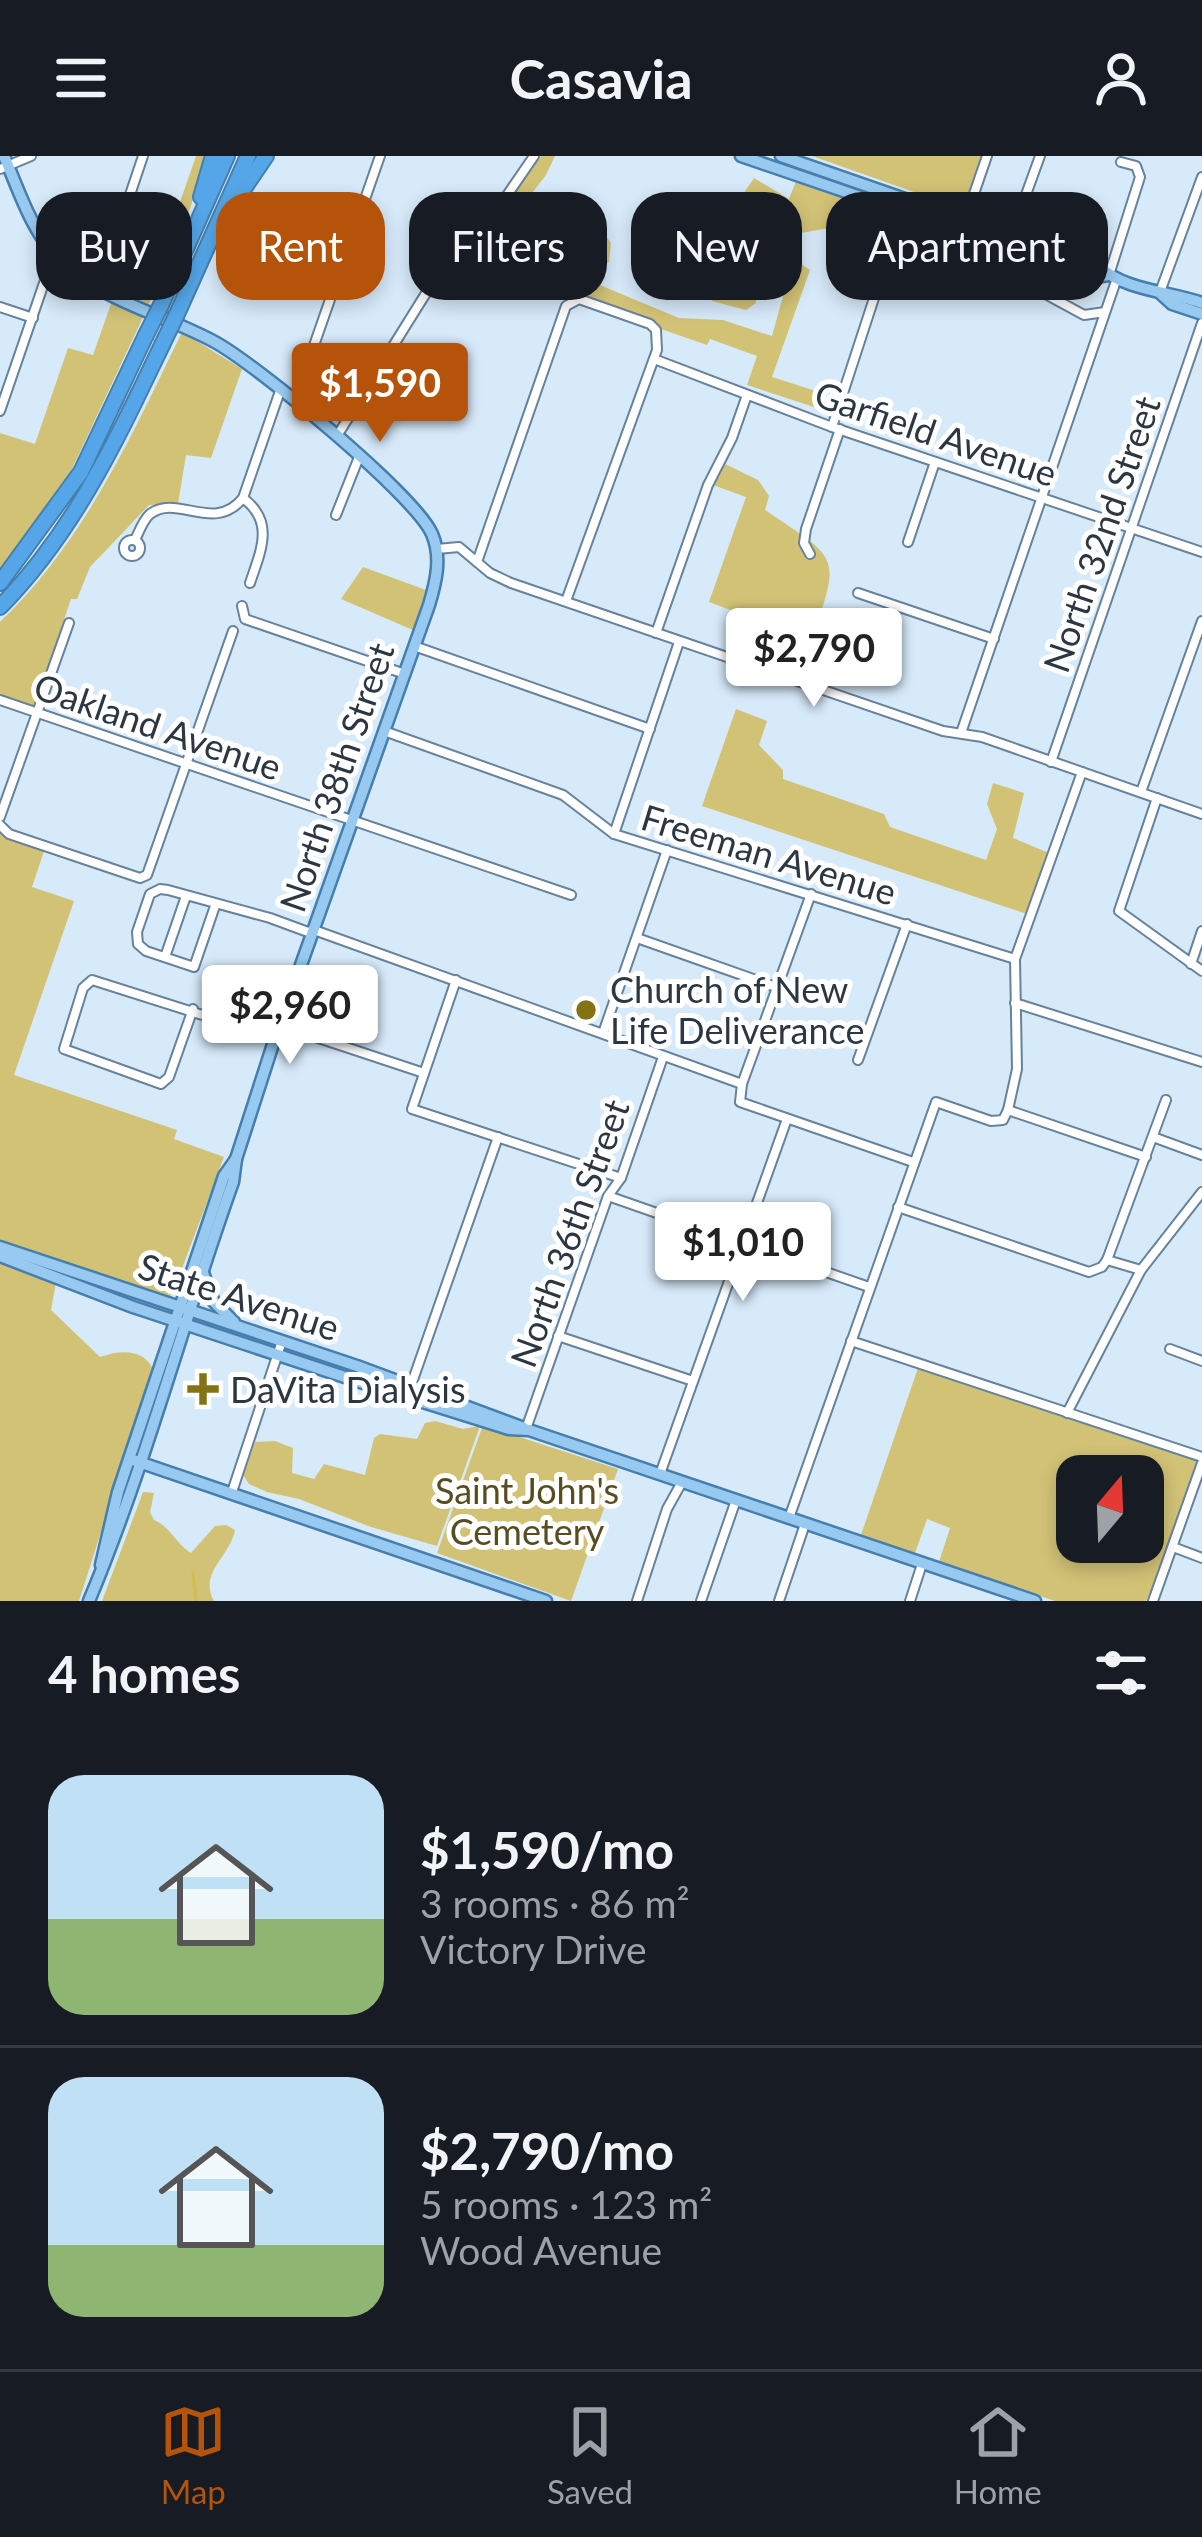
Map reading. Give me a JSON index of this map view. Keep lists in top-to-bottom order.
{
  "streets": {
    "main road": ["North 38th Street", "State Avenue"],
    "street": [
      "Garfield Avenue",
      "North 32nd Street",
      "Oakland Avenue",
      "Freeman Avenue",
      "North 36th Street"
    ]
  },
  "crossings": [
    ["Garfield Avenue", "North 32nd Street"],
    ["Oakland Avenue", "North 38th Street"],
    ["North 38th Street", "Freeman Avenue"],
    ["North 38th Street", "State Avenue"],
    ["North 36th Street", "State Avenue"]
  ],
  "parks": ["Saint John's Cemetery"],
  "places": {
    "other": ["Church of New Life Deliverance"],
    "health": ["DaVita Dialysis"]
  },
  "north": "top",
  "page": {
    "header": "Casavia",
    "chip": [
      "Buy",
      "Rent",
      "Filters",
      "New",
      "Apartment"
    ],
    "price": [
      "$1,590",
      "$2,790",
      "$2,960",
      "$1,010"
    ],
    "heading": "4 homes",
    "list": [
      {
        "name": "$1,590/mo",
        "note": "3 rooms · 86 m² · Victory Drive"
      },
      {
        "name": "$2,790/mo",
        "note": "5 rooms · 123 m² · Wood Avenue"
      }
    ],
    "tabs": ["Map", "Saved", "Home"]
  }
}
